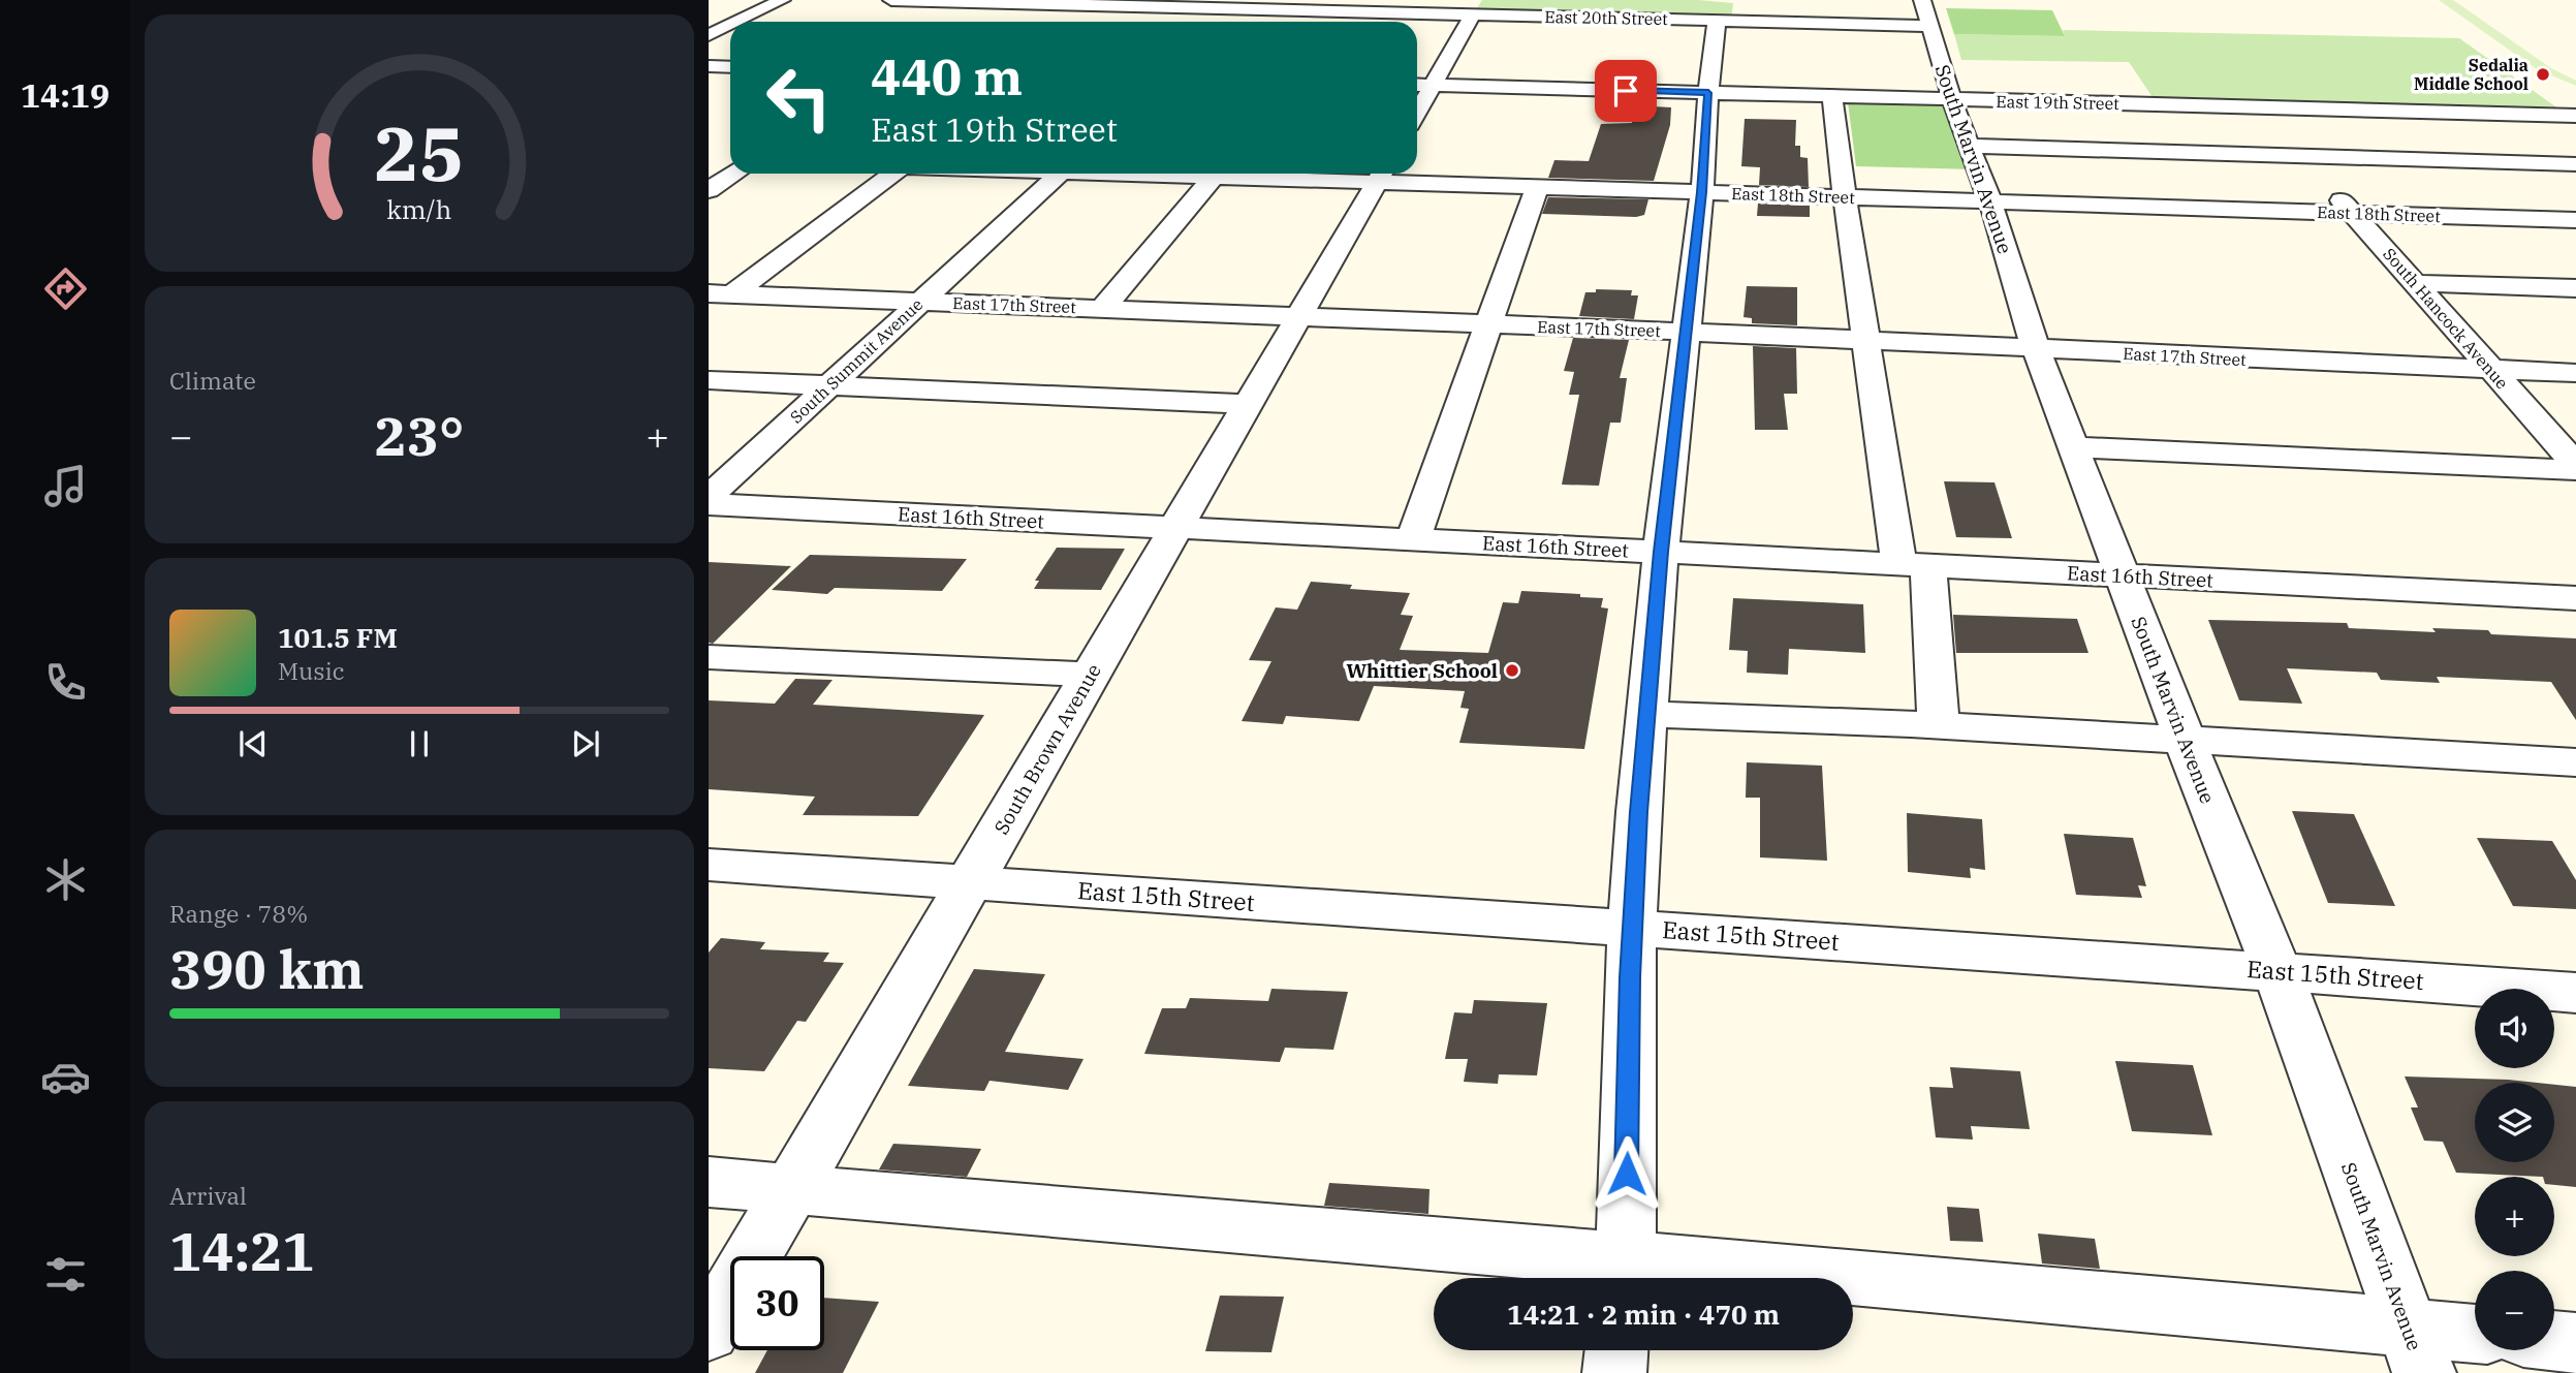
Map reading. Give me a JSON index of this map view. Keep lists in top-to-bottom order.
{
  "streets": {
    "street": [
      "East 20th Street",
      "East 19th Street",
      "South Marvin Avenue",
      "East 18th Street",
      "East 17th Street",
      "South Hancock Avenue",
      "South Summit Avenue",
      "East 16th Street",
      "South Brown Avenue",
      "East 15th Street"
    ]
  },
  "crossings": [
    ["East 20th Street", "South Marvin Avenue"],
    ["East 19th Street", "South Marvin Avenue"],
    ["East 19th Street", "South Hancock Avenue"],
    ["South Marvin Avenue", "East 18th Street"],
    ["South Marvin Avenue", "East 17th Street"],
    ["South Marvin Avenue", "East 16th Street"],
    ["South Marvin Avenue", "East 15th Street"],
    ["East 18th Street", "South Hancock Avenue"],
    ["East 18th Street", "South Brown Avenue"],
    ["East 17th Street", "South Hancock Avenue"],
    ["East 17th Street", "South Summit Avenue"],
    ["East 17th Street", "South Brown Avenue"],
    ["East 16th Street", "South Brown Avenue"],
    ["South Brown Avenue", "East 15th Street"]
  ],
  "places": ["Sedalia Middle School", "Whittier School"],
  "page": {
    "tabs": "14:19",
    "turn": ["440 m", "East 19th Street"],
    "tile": [
      "Climate",
      ["Range · 78%", "390 km"],
      ["Arrival", "14:21"]
    ],
    "heat": ["−", "23°", "+"],
    "song": ["101.5 FM", "Music"],
    "map_buttons": ["+", "−"],
    "limit": "30",
    "trip": "14:21 · 2 min · 470 m",
    "gauge": ["25", "km/h"]
  }
}
